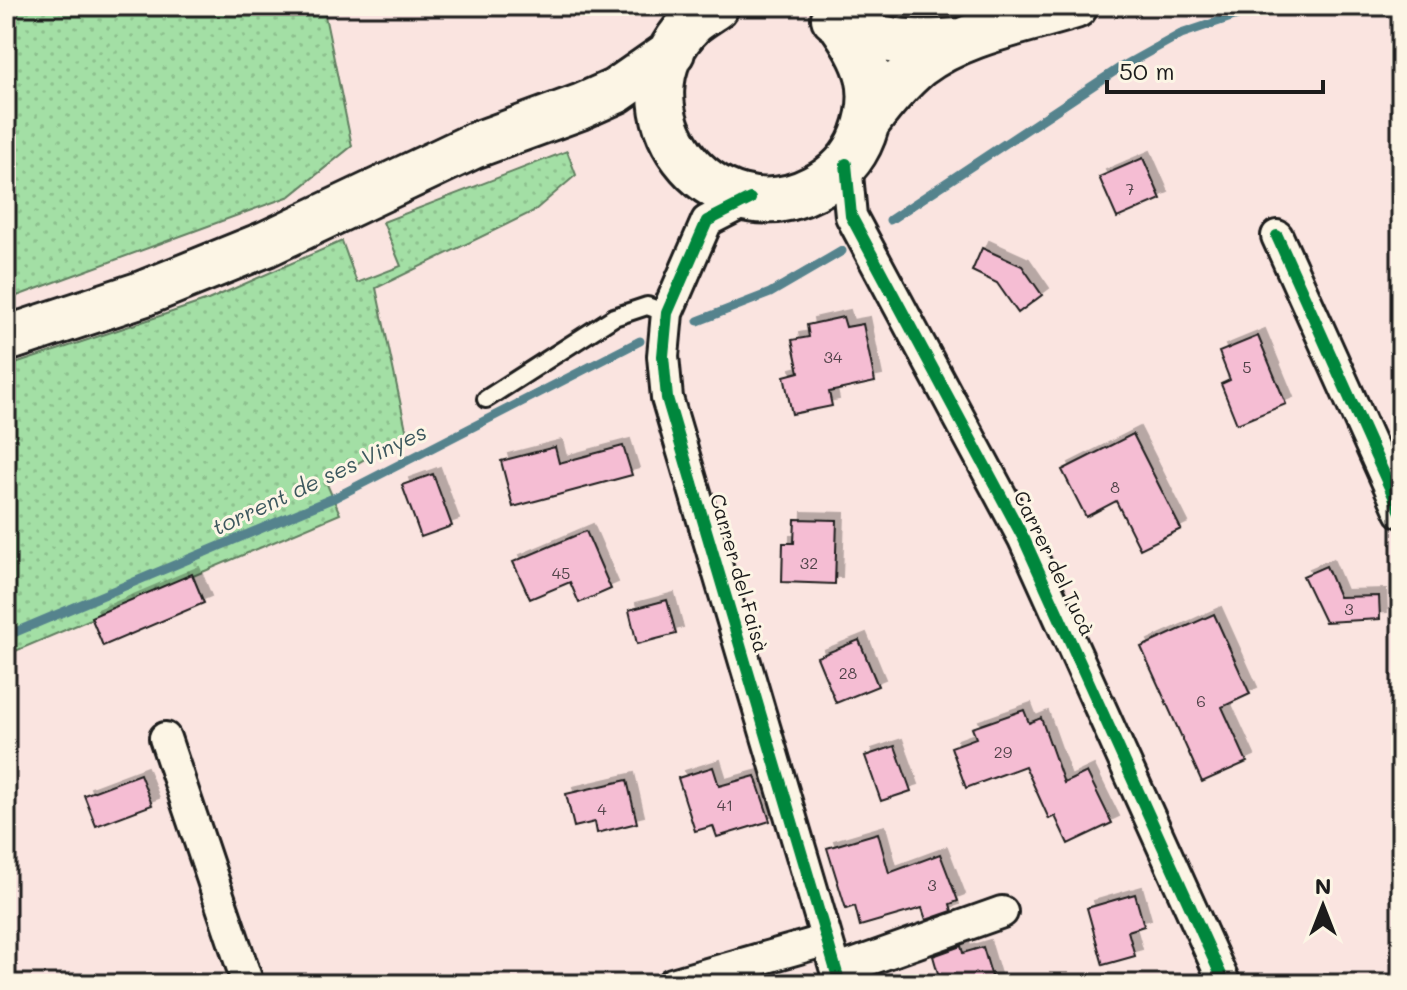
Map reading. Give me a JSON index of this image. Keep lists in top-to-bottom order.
{
  "streets": {
    "street": ["Carrer del Tucà", "Carrer del Faisà"]
  },
  "water": ["torrent de ses Vinyes"],
  "house_numbers": [
    "7",
    "34",
    "5",
    "8",
    "32",
    "45",
    "3",
    "28",
    "6",
    "29",
    "41",
    "4",
    "3"
  ],
  "scale_bar": "50 m",
  "north": "top"
}
